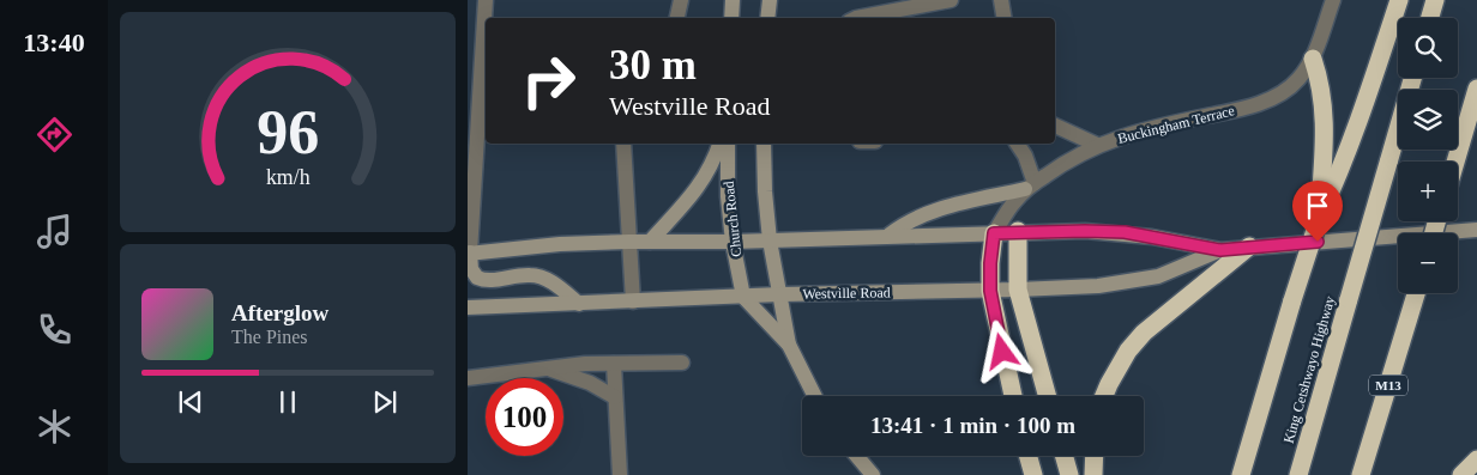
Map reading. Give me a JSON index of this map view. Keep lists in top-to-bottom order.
{
  "streets": {
    "highway": ["King Cetshwayo Highway", "M13"],
    "main road": ["Church Road", "Westville Road"],
    "street": ["Buckingham Terrace"]
  },
  "crossings": [
    ["Buckingham Terrace", "Westville Road"],
    ["Church Road", "Westville Road"]
  ],
  "page": {
    "tabs": "13:40",
    "map_buttons": ["+", "−"],
    "turn": ["30 m", "Westville Road"],
    "song": ["Afterglow", "The Pines"],
    "limit": "100",
    "trip": "13:41 · 1 min · 100 m",
    "gauge": ["96", "km/h"]
  }
}
